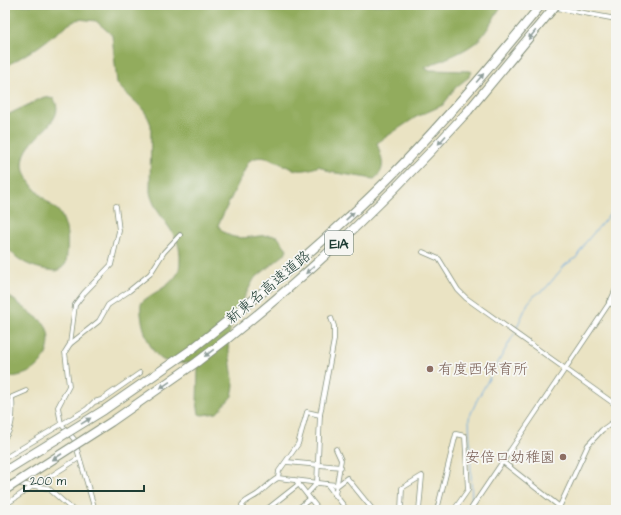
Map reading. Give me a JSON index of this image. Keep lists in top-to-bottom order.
{
  "streets": {
    "highway": ["E1A", "新東名高速道路"]
  },
  "places": ["有度西保育所", "安倍口幼稚園"],
  "scale_bar": "200 m"
}
